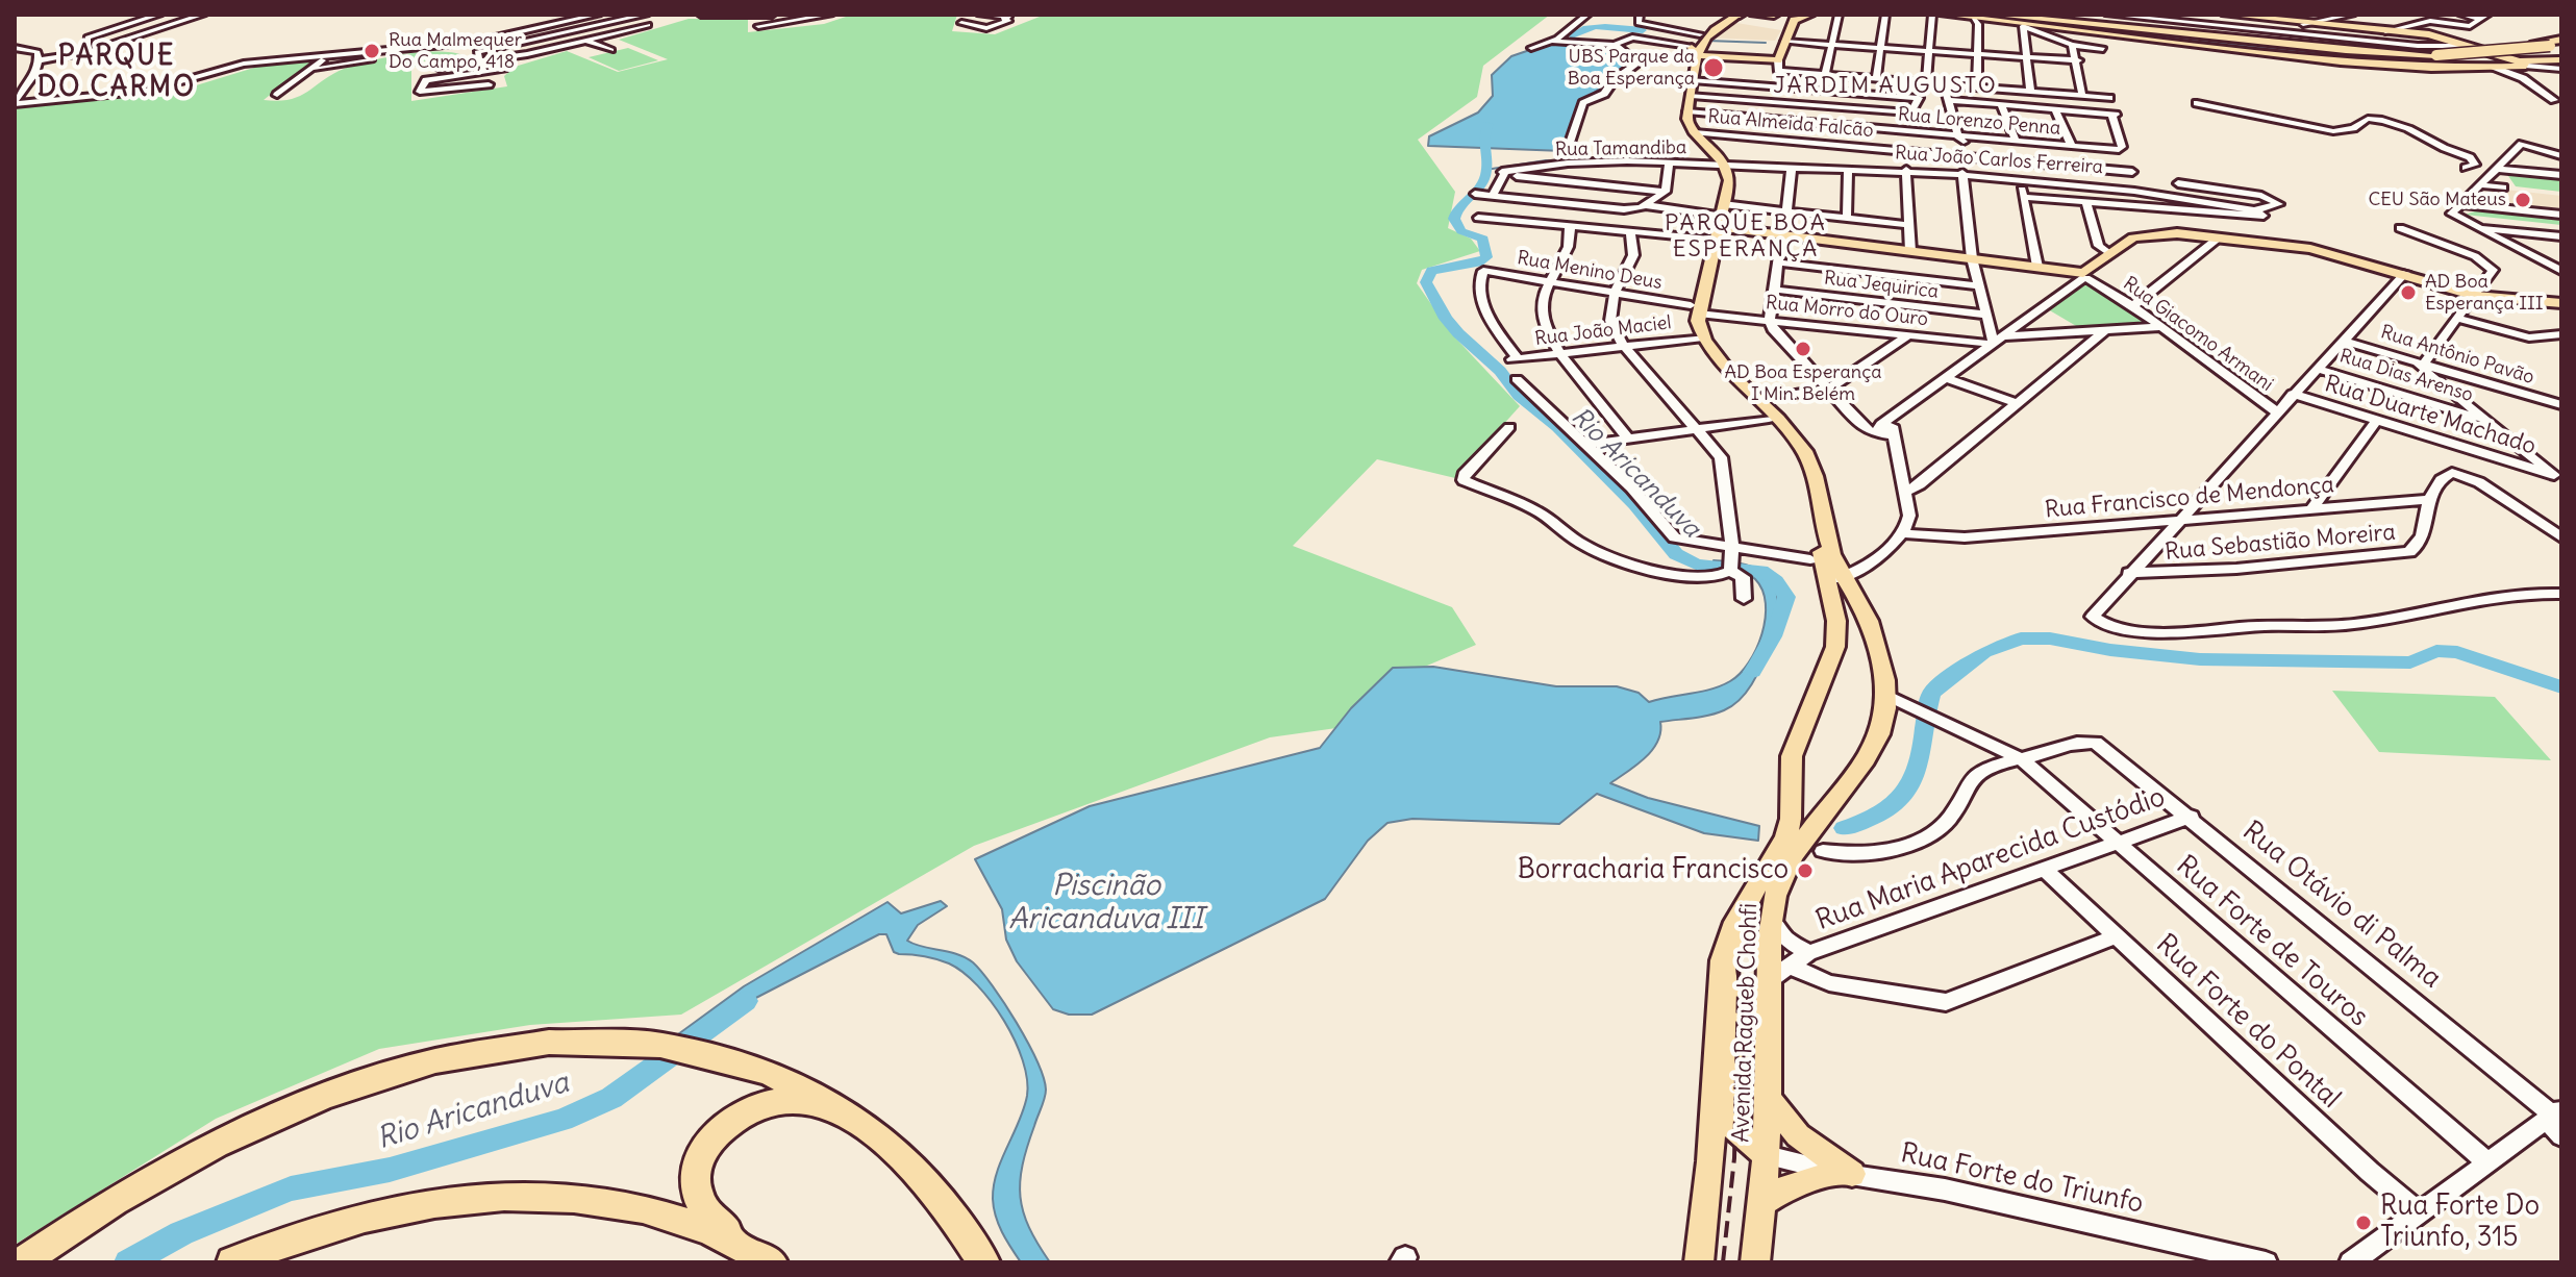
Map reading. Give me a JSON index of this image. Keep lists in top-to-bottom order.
{
  "streets": {
    "main road": ["Avenida Ragueb Chohfi"],
    "street": [
      "Rua Lorenzo Penna",
      "Rua Almeida Falcão",
      "Rua Tamandiba",
      "Rua João Carlos Ferreira",
      "Rua Menino Deus",
      "Rua Jequirica",
      "Rua Morro do Ouro",
      "Rua João Maciel",
      "Rua Giacomo Armani",
      "Rua Antônio Pavão",
      "Rua Dias Arenso",
      "Rua Duarte Machado",
      "Rua Francisco de Mendonça",
      "Rua Sebastião Moreira",
      "Rua Maria Aparecida Custódio",
      "Rua Otávio di Palma",
      "Rua Forte de Touros",
      "Rua Forte do Pontal",
      "Rua Forte do Triunfo"
    ]
  },
  "crossings": [
    ["Rua Tamandiba", "Rua João Carlos Ferreira"],
    ["Rua Menino Deus", "Rua Morro do Ouro"],
    ["Rua Menino Deus", "Rua João Maciel"],
    ["Rua Morro do Ouro", "Rua Giacomo Armani"],
    ["Rua João Maciel", "Avenida Ragueb Chohfi"],
    ["Rua Francisco de Mendonça", "Rua Sebastião Moreira"],
    ["Rua Maria Aparecida Custódio", "Rua Otávio di Palma"],
    ["Rua Maria Aparecida Custódio", "Rua Forte de Touros"],
    ["Rua Maria Aparecida Custódio", "Rua Forte do Pontal"],
    ["Rua Maria Aparecida Custódio", "Avenida Ragueb Chohfi"],
    ["Rua Otávio di Palma", "Rua Forte de Touros"],
    ["Rua Forte de Touros", "Avenida Ragueb Chohfi"],
    ["Avenida Ragueb Chohfi", "Rua Forte do Triunfo"]
  ],
  "districts": ["PARQUE DO CARMO", "JARDIM AUGUSTO", "PARQUE BOA ESPERANÇA"],
  "water": ["Rio Aricanduva", "Piscinão Aricanduva III"],
  "places": [
    "Rua Malmequer Do Campo, 418",
    "UBS Parque da Boa Esperança",
    "CEU São Mateus",
    "AD Boa Esperança III",
    "AD Boa Esperança I Min. Belém",
    "Borracharia Francisco",
    "Rua Forte Do Triunfo, 315"
  ]
}
